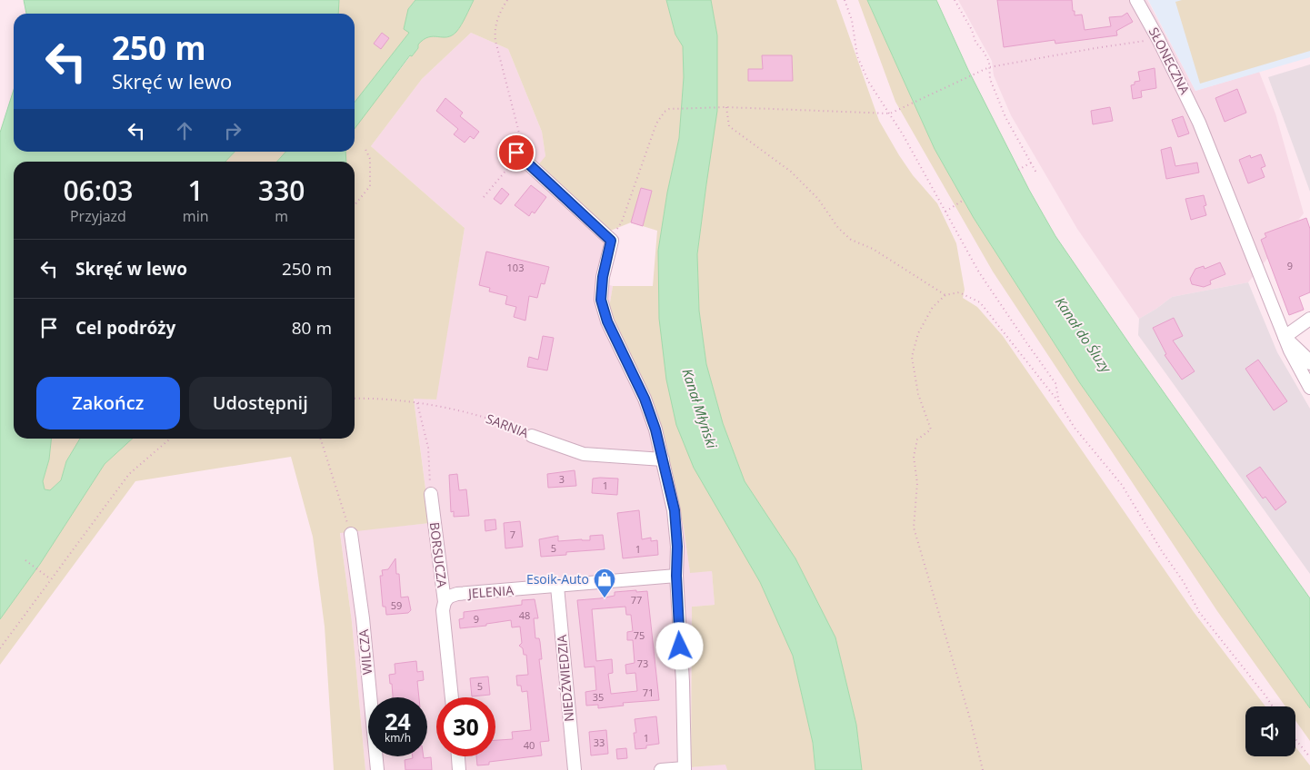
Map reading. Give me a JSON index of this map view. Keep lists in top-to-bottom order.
{
  "streets": {
    "street": [
      "SŁONECZNA",
      "SARNIA",
      "BORSUCZA",
      "JELENIA",
      "WILCZA",
      "NIEDŹWIEDZIA"
    ]
  },
  "crossings": [
    ["BORSUCZA", "JELENIA"],
    ["JELENIA", "NIEDŹWIEDZIA"]
  ],
  "water": ["Kanał do Śluzy", "Kanał Młyński"],
  "places": {
    "shop": ["Esoik-Auto"]
  },
  "house_numbers": [
    "9",
    "103",
    "3",
    "1",
    "7",
    "5",
    "1",
    "77",
    "59",
    "48",
    "9",
    "75",
    "73",
    "5",
    "71",
    "35",
    "1",
    "33",
    "40"
  ],
  "page": {
    "turn": ["250 m", "Skręć w lewo"],
    "eta": [
      "06:03",
      "Przyjazd",
      "1",
      "min",
      "330",
      "m"
    ],
    "list": [
      {
        "name": "Skręć w lewo",
        "value": "250 m"
      },
      {
        "name": "Cel podróży",
        "value": "80 m"
      }
    ],
    "buttons": ["Zakończ", "Udostępnij"],
    "speed": "24 km/h",
    "limit": "30"
  }
}
